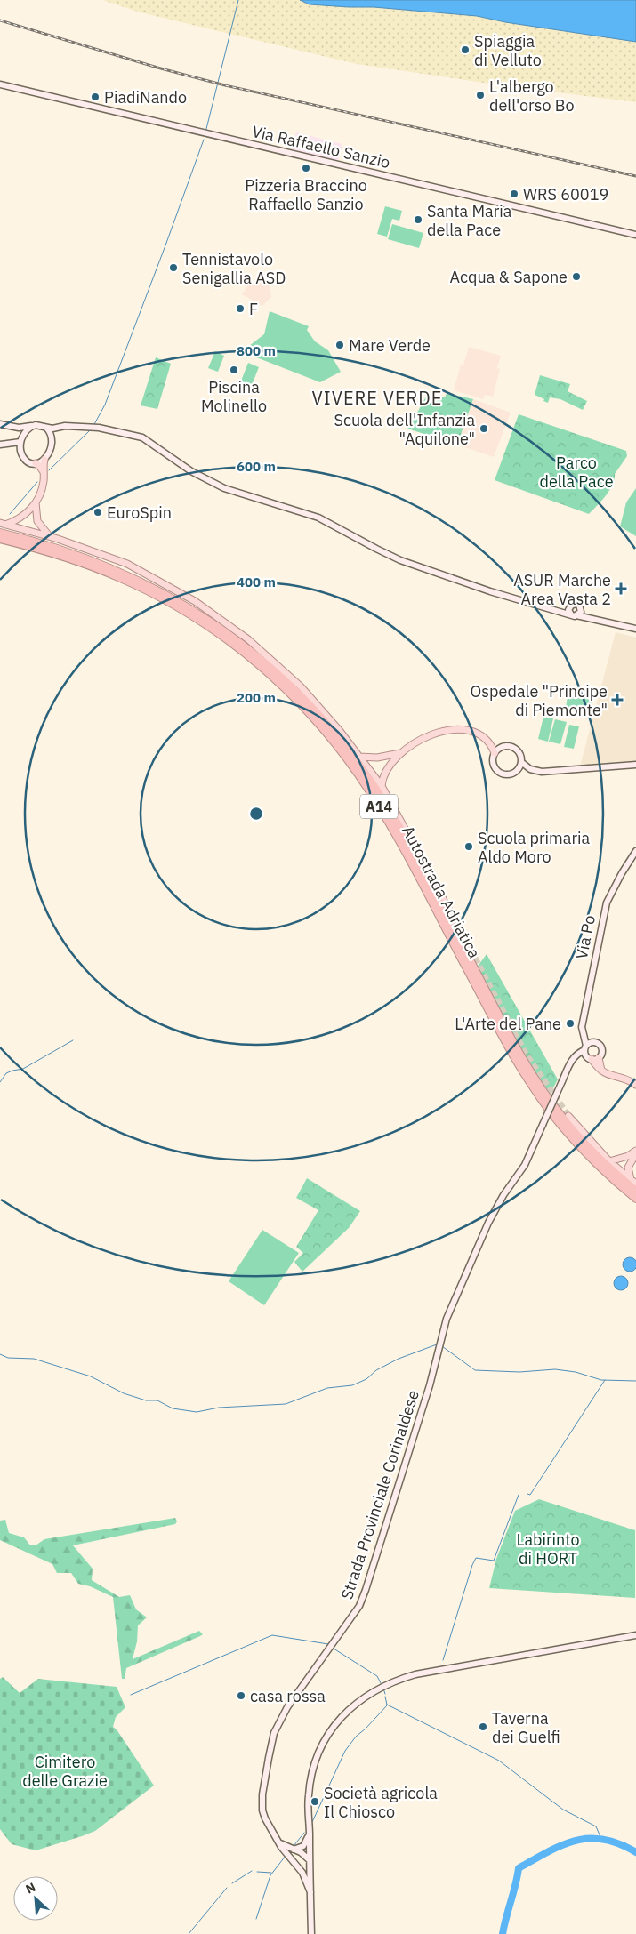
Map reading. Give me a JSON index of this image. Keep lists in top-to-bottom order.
{
  "streets": {
    "highway": ["A14", "Autostrada Adriatica"],
    "street": ["Via Raffaello Sanzio", "Via Po", "Strada Provinciale Corinaldese"]
  },
  "crossings": [
    ["Via Po", "Strada Provinciale Corinaldese"]
  ],
  "districts": ["VIVERE VERDE"],
  "parks": ["Parco della Pace", "Labirinto di HORT", "Cimitero delle Grazie"],
  "places": {
    "other": [
      "Spiaggia di Velluto",
      "L'albergo dell'orso Bo",
      "PiadiNando",
      "Pizzeria Braccino Raffaello Sanzio",
      "WRS 60019",
      "Santa Maria della Pace",
      "Tennistavolo Senigallia ASD",
      "Acqua & Sapone",
      "F",
      "Mare Verde",
      "Piscina Molinello",
      "Scuola dell'Infanzia \"Aquilone\"",
      "EuroSpin",
      "Scuola primaria Aldo Moro",
      "L'Arte del Pane",
      "casa rossa",
      "Taverna dei Guelfi",
      "Società agricola Il Chiosco"
    ],
    "health": ["ASUR Marche Area Vasta 2", "Ospedale \"Principe di Piemonte\""]
  },
  "north": "top left",
  "rings": [
    "800 m",
    "600 m",
    "400 m",
    "200 m"
  ]
}
